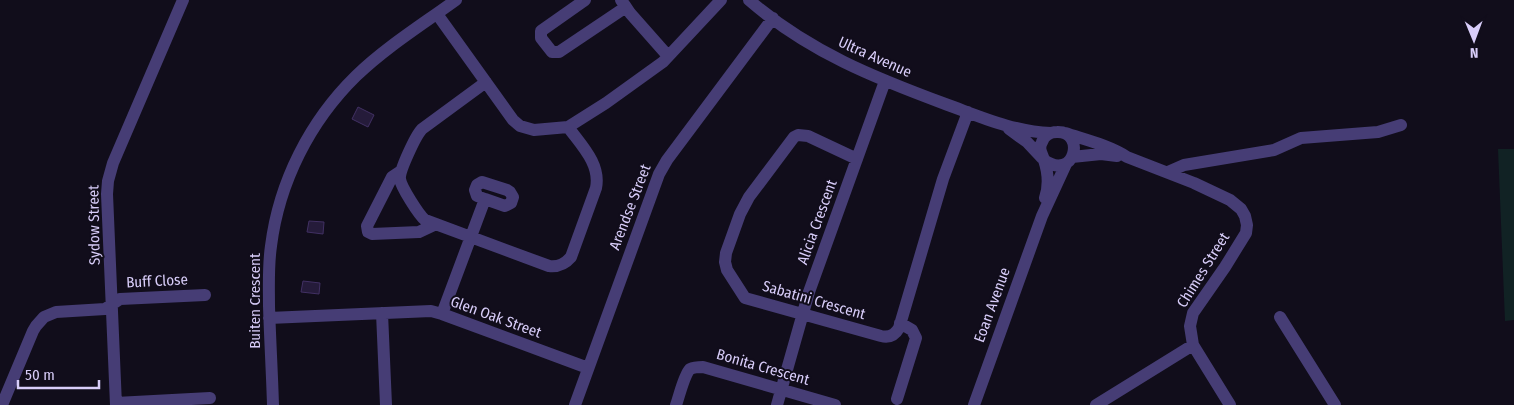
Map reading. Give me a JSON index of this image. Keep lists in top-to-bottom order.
{
  "streets": {
    "street": [
      "Ultra Avenue",
      "Arendse Street",
      "Alicia Crescent",
      "Sydow Street",
      "Chimes Street",
      "Buff Close",
      "Sabatini Crescent",
      "Buiten Crescent",
      "Eoan Avenue",
      "Glen Oak Street",
      "Bonita Crescent"
    ]
  },
  "crossings": [
    ["Ultra Avenue", "Arendse Street"],
    ["Ultra Avenue", "Alicia Crescent"],
    ["Ultra Avenue", "Chimes Street"],
    ["Ultra Avenue", "Eoan Avenue"],
    ["Arendse Street", "Glen Oak Street"],
    ["Alicia Crescent", "Sabatini Crescent"],
    ["Alicia Crescent", "Bonita Crescent"],
    ["Sydow Street", "Buff Close"],
    ["Chimes Street", "Eoan Avenue"],
    ["Buiten Crescent", "Glen Oak Street"]
  ],
  "scale_bar": "50 m",
  "north": "bottom"
}
